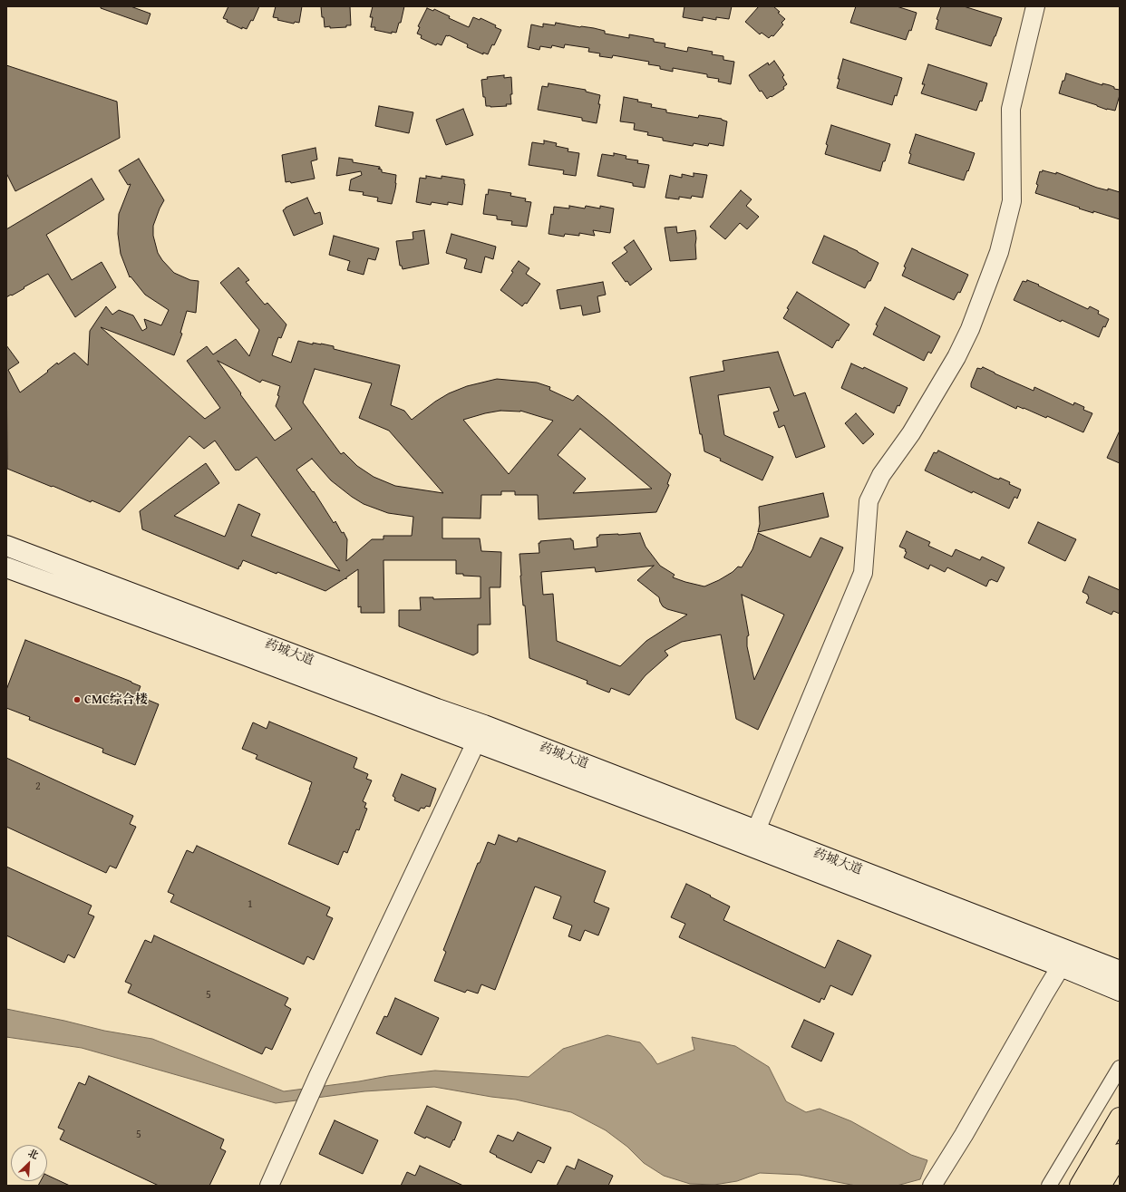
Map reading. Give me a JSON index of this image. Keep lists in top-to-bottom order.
{
  "streets": {
    "main road": ["药城大道"]
  },
  "places": ["CMC综合楼"],
  "house_numbers": [
    "2",
    "1",
    "5",
    "5"
  ],
  "north": "top right"
}
